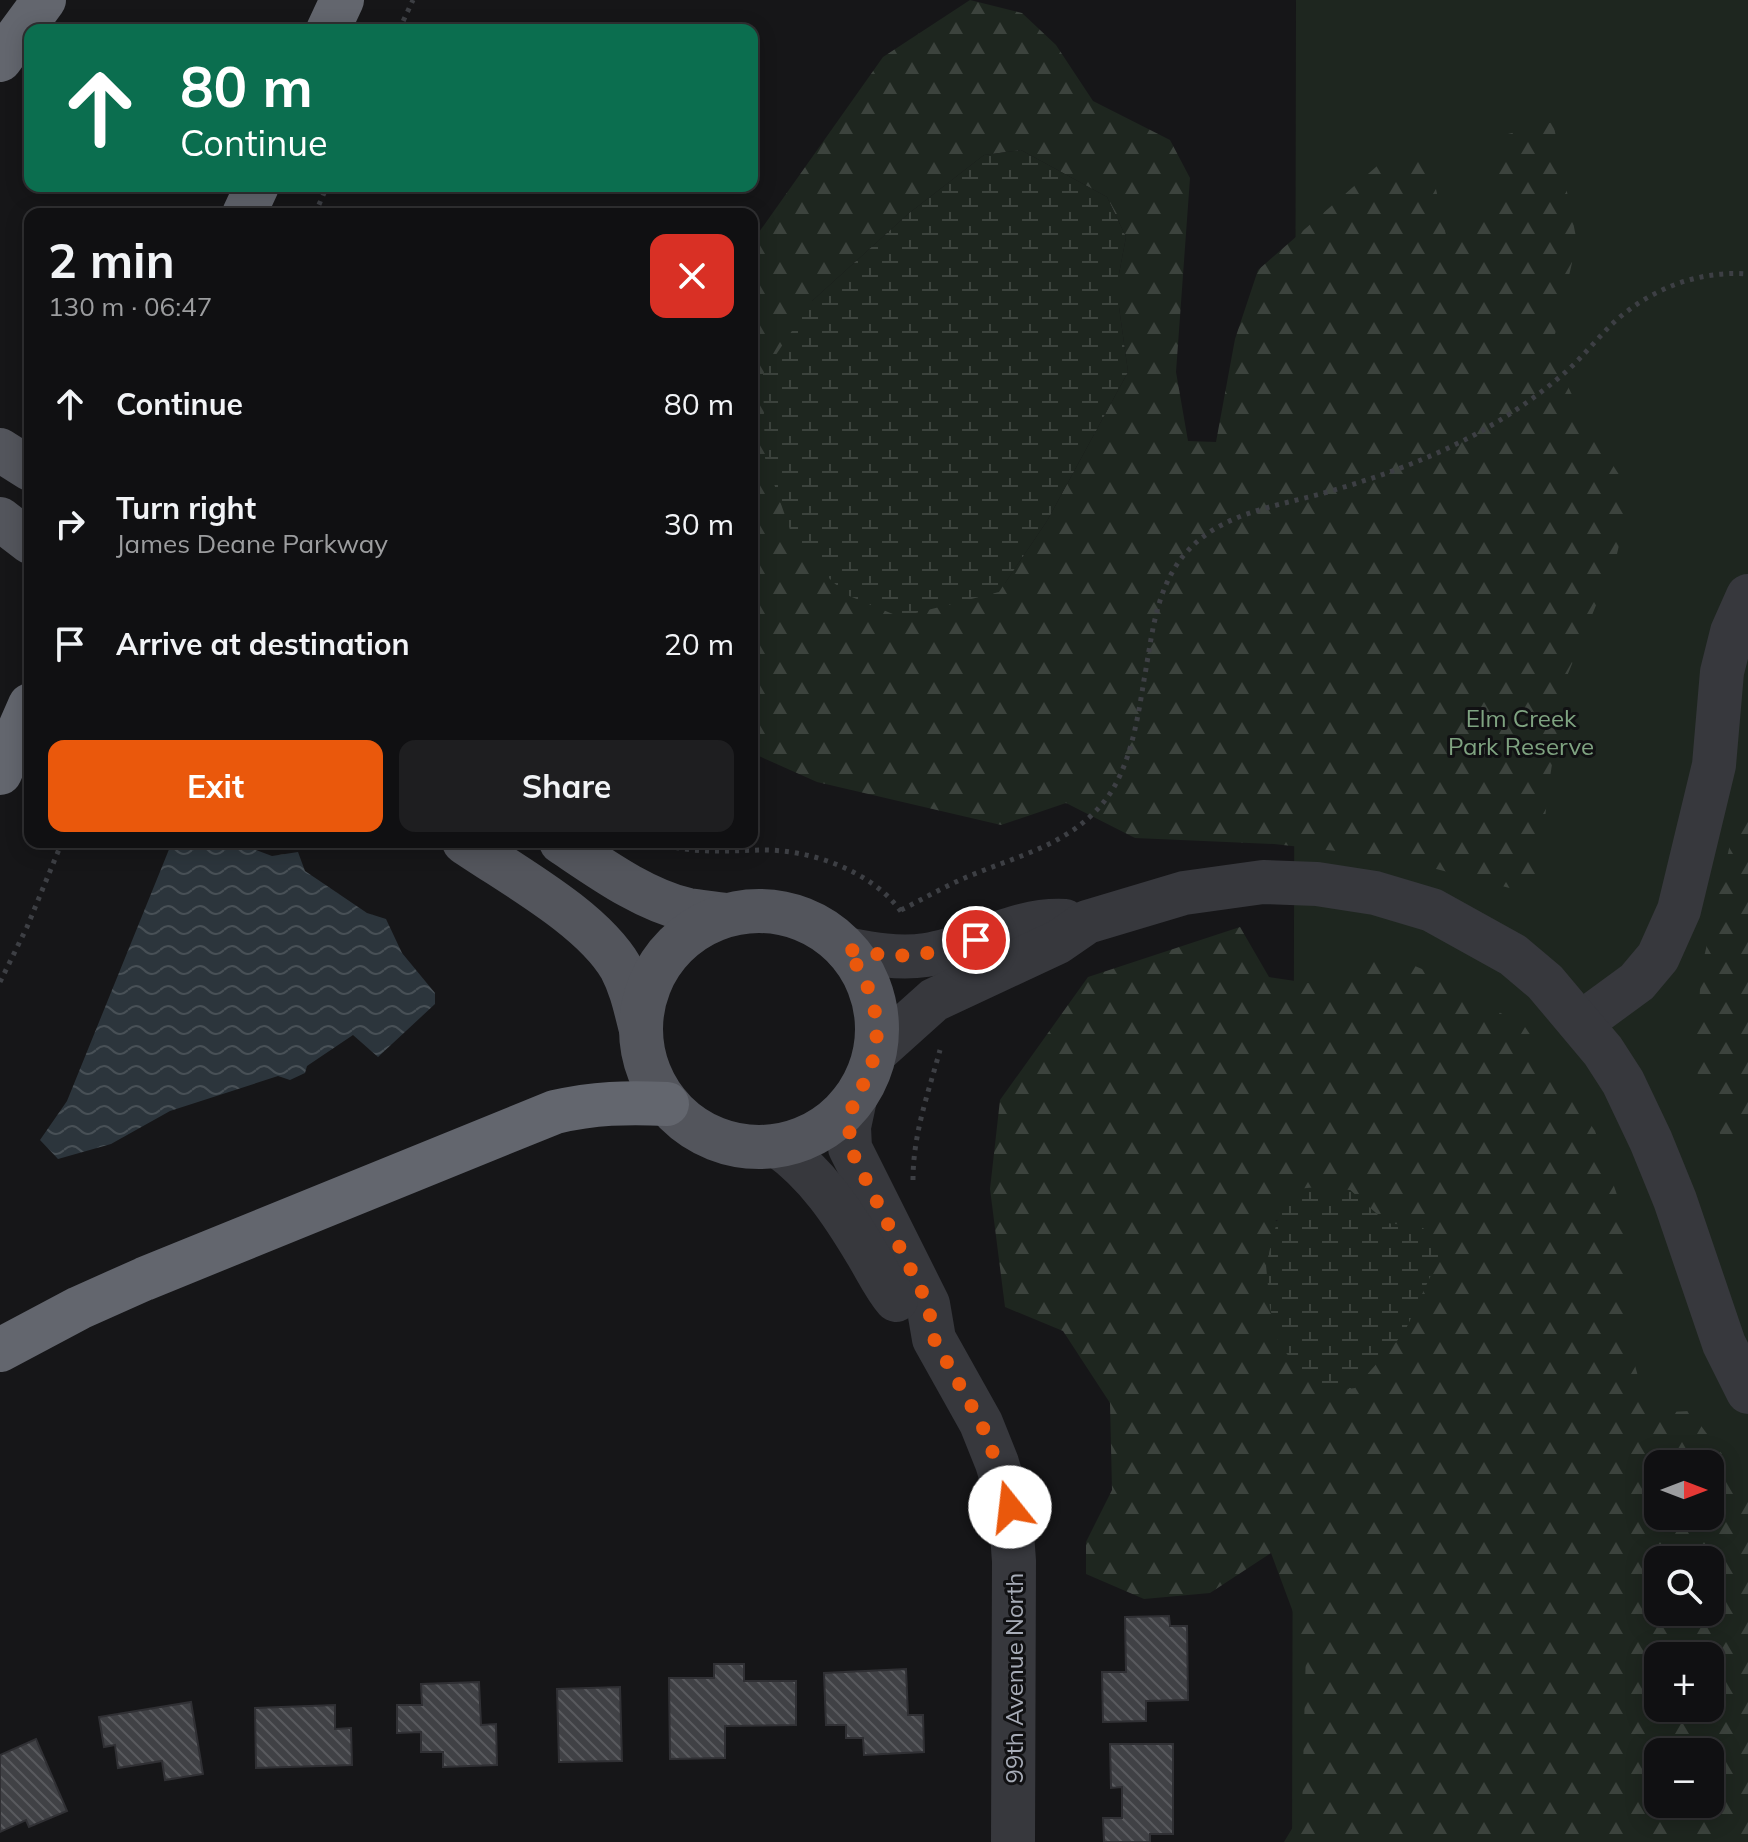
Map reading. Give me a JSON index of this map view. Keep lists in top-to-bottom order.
{
  "streets": {
    "street": ["99th Avenue North"]
  },
  "parks": ["Elm Creek Park Reserve"],
  "north": "right",
  "page": {
    "turn": ["80 m", "Continue"],
    "heading": ["2 min", "130 m · 06:47"],
    "list": [
      {
        "name": "Continue",
        "value": "80 m"
      },
      {
        "name": "Turn right",
        "note": "James Deane Parkway",
        "value": "30 m"
      },
      {
        "name": "Arrive at destination",
        "value": "20 m"
      }
    ],
    "buttons": ["Exit", "Share"],
    "map_buttons": ["+", "−"]
  }
}
